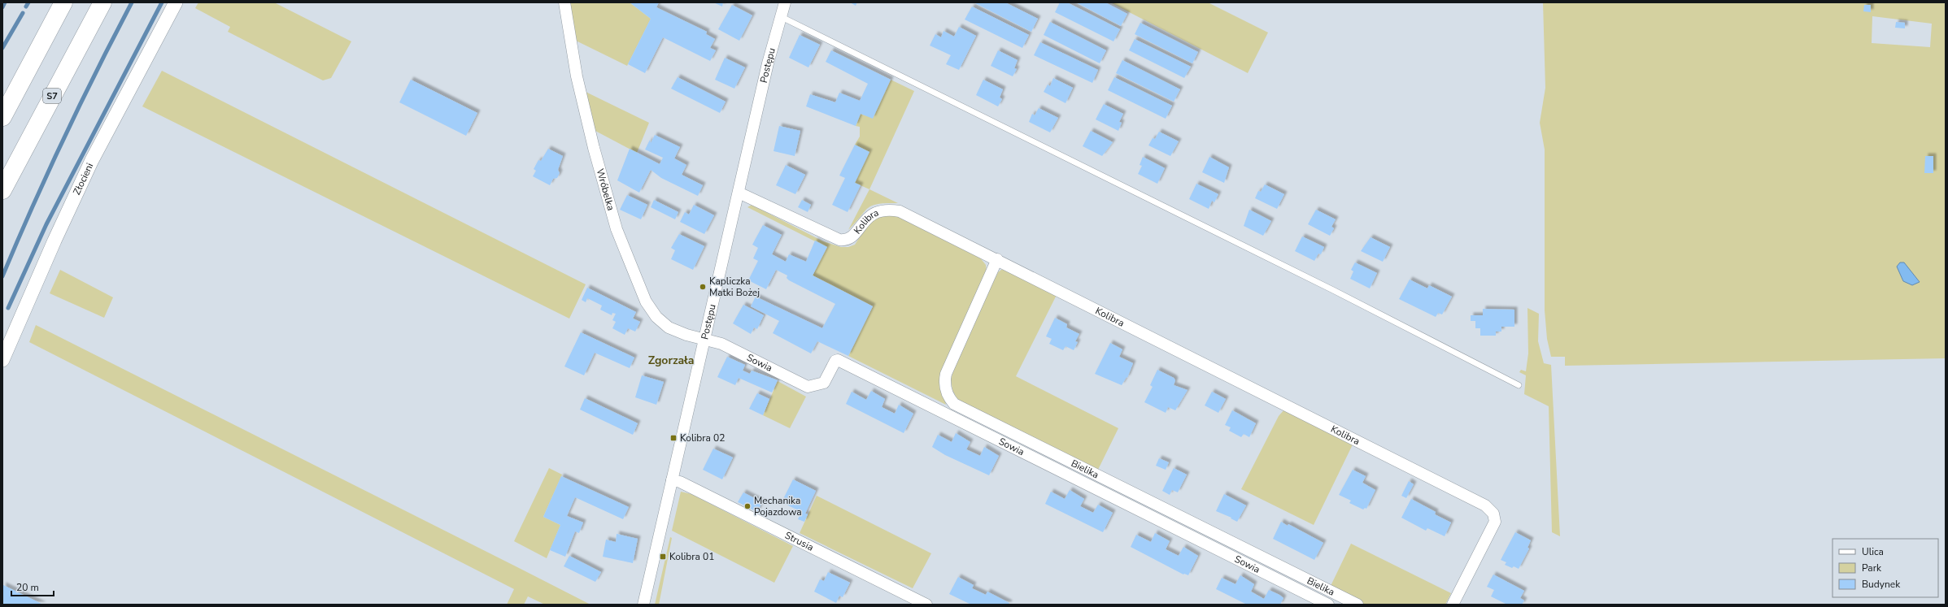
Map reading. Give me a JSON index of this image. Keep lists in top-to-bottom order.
{
  "streets": {
    "highway": ["S7"],
    "street": [
      "Postępu",
      "Złocieni",
      "Wróbelka",
      "Kolibra",
      "Sowia",
      "Bielika",
      "Strusia"
    ]
  },
  "crossings": [
    ["Postępu", "Wróbelka"],
    ["Postępu", "Kolibra"],
    ["Postępu", "Sowia"],
    ["Postępu", "Strusia"],
    ["Wróbelka", "Sowia"],
    ["Kolibra", "Bielika"]
  ],
  "districts": ["Zgorzała"],
  "places": {
    "other": ["Kapliczka Matki Bożej", "Mechanika Pojazdowa"],
    "transit": ["Kolibra 02", "Kolibra 01"]
  },
  "legend": ["Ulica", "Park", "Budynek"],
  "scale_bar": "20 m"
}
